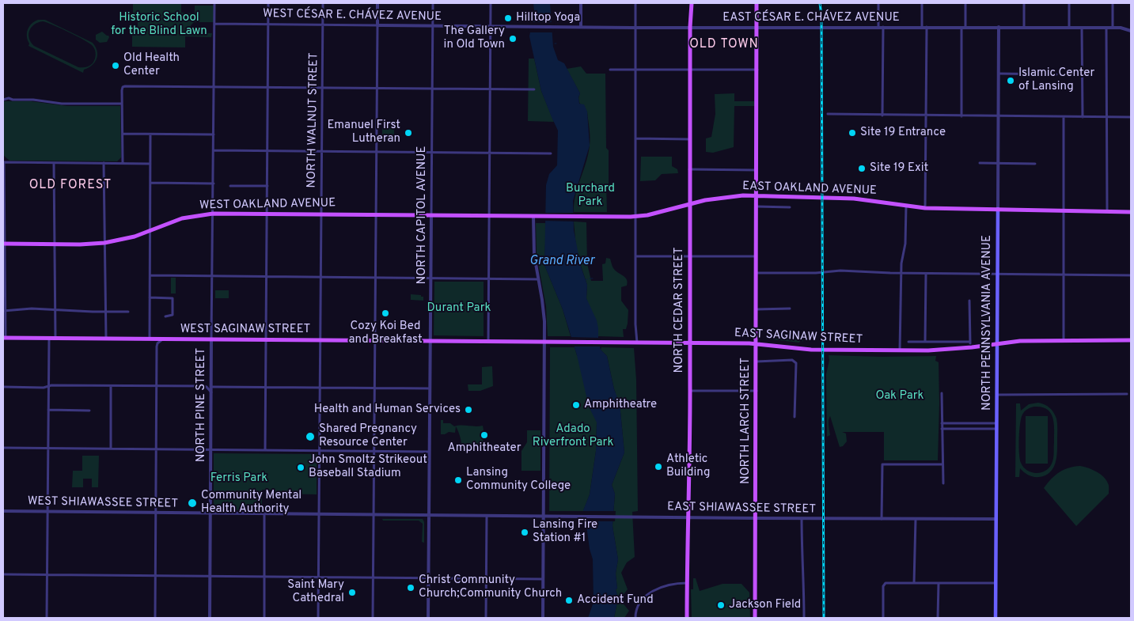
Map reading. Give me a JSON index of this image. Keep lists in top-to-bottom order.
{
  "streets": {
    "main road": [
      "EAST OAKLAND AVENUE",
      "WEST OAKLAND AVENUE",
      "NORTH CEDAR STREET",
      "NORTH PENNSYLVANIA AVENUE",
      "WEST SAGINAW STREET",
      "EAST SAGINAW STREET",
      "NORTH LARCH STREET"
    ],
    "street": [
      "WEST CÉSAR E. CHÁVEZ AVENUE",
      "EAST CÉSAR E. CHÁVEZ AVENUE",
      "NORTH WALNUT STREET",
      "NORTH CAPITOL AVENUE",
      "NORTH PINE STREET",
      "WEST SHIAWASSEE STREET",
      "EAST SHIAWASSEE STREET"
    ]
  },
  "crossings": [
    ["WEST CÉSAR E. CHÁVEZ AVENUE", "EAST CÉSAR E. CHÁVEZ AVENUE"],
    ["WEST CÉSAR E. CHÁVEZ AVENUE", "NORTH WALNUT STREET"],
    ["WEST CÉSAR E. CHÁVEZ AVENUE", "NORTH CAPITOL AVENUE"],
    ["WEST CÉSAR E. CHÁVEZ AVENUE", "NORTH PINE STREET"],
    ["EAST CÉSAR E. CHÁVEZ AVENUE", "NORTH CEDAR STREET"],
    ["EAST CÉSAR E. CHÁVEZ AVENUE", "NORTH PENNSYLVANIA AVENUE"],
    ["EAST CÉSAR E. CHÁVEZ AVENUE", "NORTH LARCH STREET"],
    ["NORTH WALNUT STREET", "WEST OAKLAND AVENUE"],
    ["NORTH WALNUT STREET", "WEST SAGINAW STREET"],
    ["NORTH WALNUT STREET", "WEST SHIAWASSEE STREET"],
    ["EAST OAKLAND AVENUE", "WEST OAKLAND AVENUE"],
    ["EAST OAKLAND AVENUE", "NORTH CEDAR STREET"],
    ["EAST OAKLAND AVENUE", "NORTH PENNSYLVANIA AVENUE"],
    ["EAST OAKLAND AVENUE", "NORTH LARCH STREET"],
    ["WEST OAKLAND AVENUE", "NORTH CAPITOL AVENUE"],
    ["WEST OAKLAND AVENUE", "NORTH PINE STREET"],
    ["NORTH CAPITOL AVENUE", "WEST SAGINAW STREET"],
    ["NORTH CAPITOL AVENUE", "WEST SHIAWASSEE STREET"],
    ["NORTH CEDAR STREET", "EAST SAGINAW STREET"],
    ["NORTH CEDAR STREET", "EAST SHIAWASSEE STREET"],
    ["NORTH PENNSYLVANIA AVENUE", "EAST SAGINAW STREET"],
    ["NORTH PENNSYLVANIA AVENUE", "EAST SHIAWASSEE STREET"],
    ["WEST SAGINAW STREET", "EAST SAGINAW STREET"],
    ["WEST SAGINAW STREET", "NORTH PINE STREET"],
    ["EAST SAGINAW STREET", "NORTH LARCH STREET"],
    ["NORTH PINE STREET", "WEST SHIAWASSEE STREET"],
    ["NORTH LARCH STREET", "EAST SHIAWASSEE STREET"],
    ["WEST SHIAWASSEE STREET", "EAST SHIAWASSEE STREET"]
  ],
  "districts": ["OLD TOWN", "OLD FOREST"],
  "water": ["Grand River"],
  "parks": [
    "Historic School for the Blind Lawn",
    "Burchard Park",
    "Durant Park",
    "Oak Park",
    "Adado Riverfront Park",
    "Ferris Park"
  ],
  "places": [
    "Hilltop Yoga",
    "The Gallery in Old Town",
    "Old Health Center",
    "Islamic Center of Lansing",
    "Emanuel First Lutheran",
    "Site 19 Entrance",
    "Site 19 Exit",
    "Cozy Koi Bed and Breakfast",
    "Amphitheatre",
    "Health and Human Services",
    "Amphitheater",
    "Shared Pregnancy Resource Center",
    "Athletic Building",
    "John Smoltz Strikeout Baseball Stadium",
    "Lansing Community College",
    "Community Mental Health Authority",
    "Lansing Fire Station #1",
    "Christ Community Church;Community Church",
    "Saint Mary Cathedral",
    "Accident Fund",
    "Jackson Field"
  ]
}
